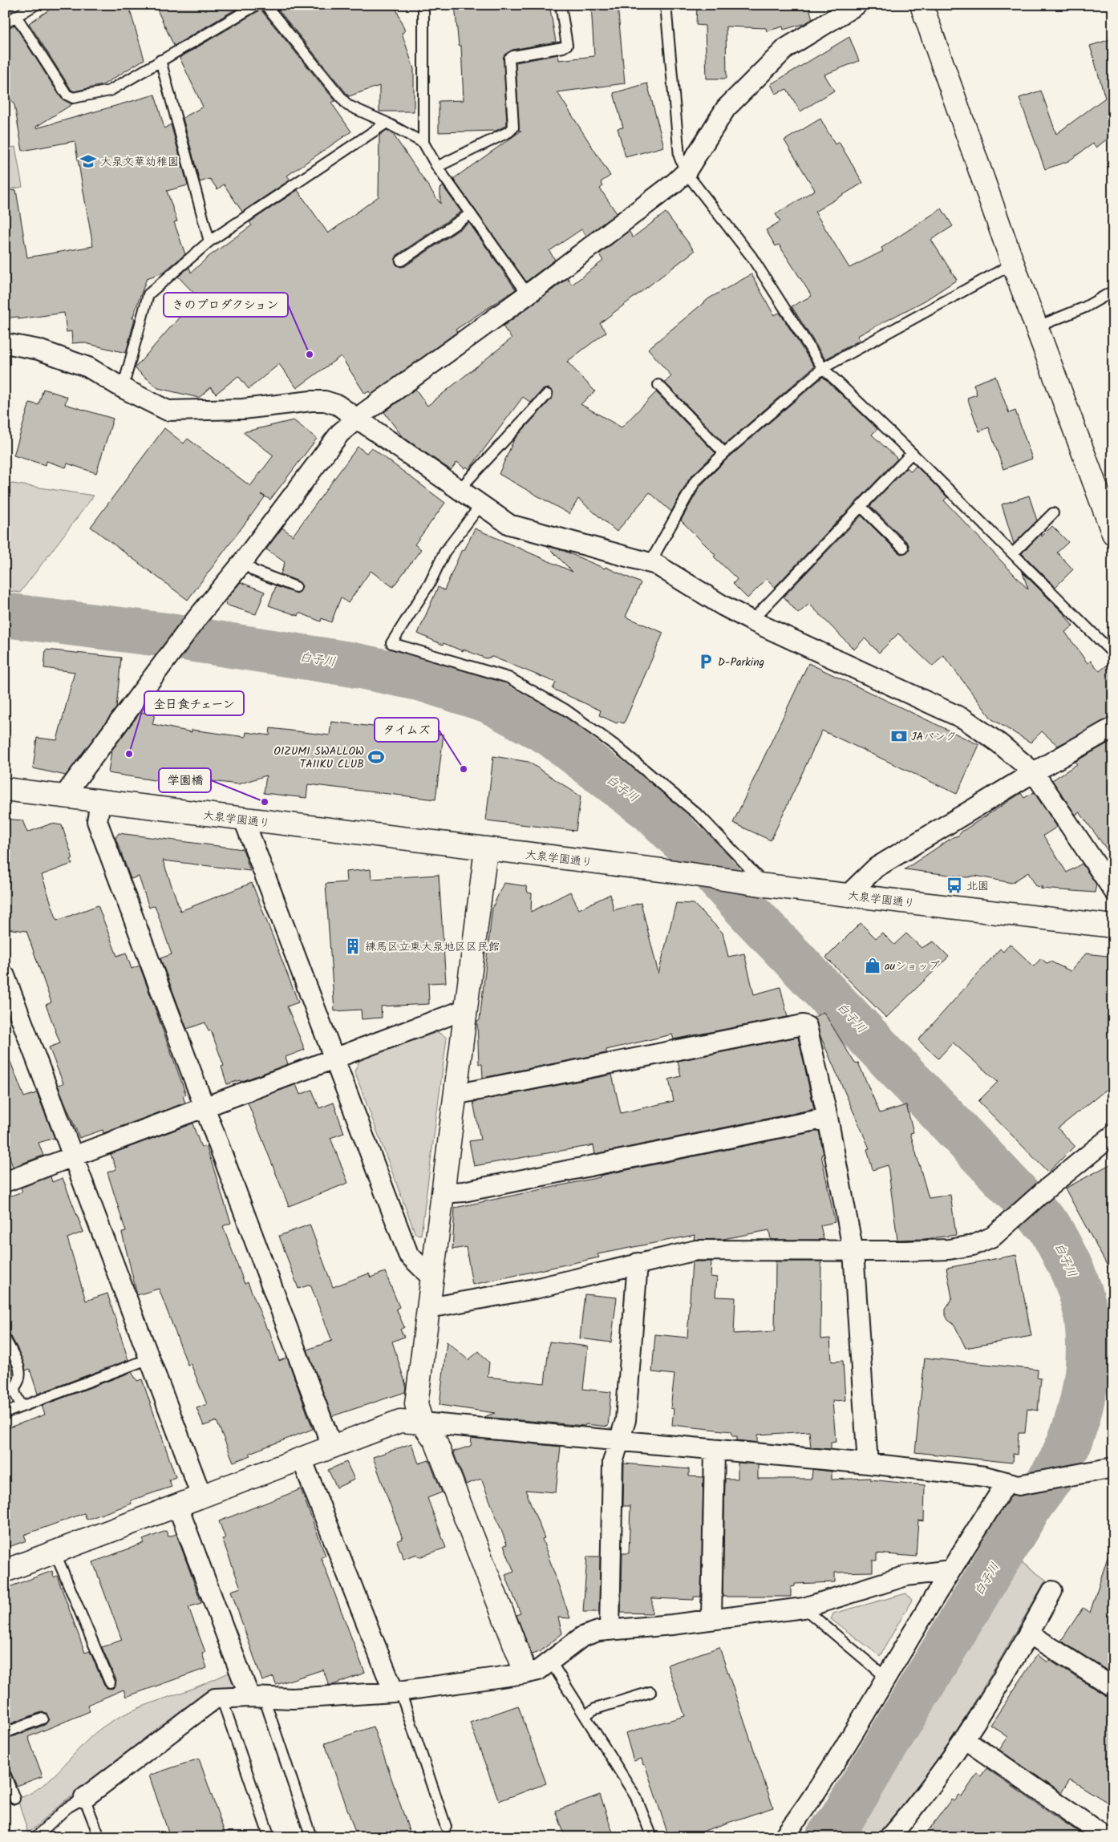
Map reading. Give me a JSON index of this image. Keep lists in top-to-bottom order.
{
  "streets": {
    "street": ["大泉学園通り"]
  },
  "water": ["白子川"],
  "places": {
    "school or university": ["大泉文華幼稚園"],
    "other": [
      "きのプロダクション",
      "全日食チェーン",
      "タイムズ",
      "学園橋"
    ],
    "parking": ["D-Parking"],
    "bank": ["JAバンク"],
    "sports": ["OIZUMI SWALLOW TAIIKU CLUB"],
    "bus stop": ["北園"],
    "building": ["練馬区立東大泉地区区民館"],
    "shop": ["auショップ"]
  }
}
